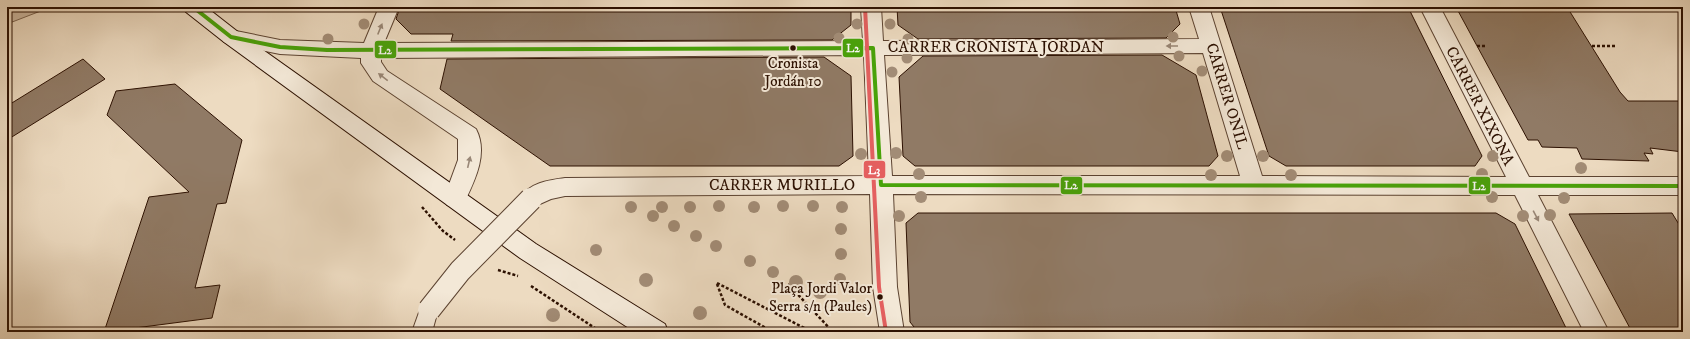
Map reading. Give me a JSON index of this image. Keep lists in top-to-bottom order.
{
  "streets": {
    "street": [
      "CARRER CRONISTA JORDAN",
      "CARRER ONIL",
      "CARRER XIXONA",
      "CARRER MURILLO"
    ]
  },
  "crossings": [
    ["CARRER CRONISTA JORDAN", "CARRER ONIL"],
    ["CARRER ONIL", "CARRER MURILLO"],
    ["CARRER XIXONA", "CARRER MURILLO"]
  ],
  "one_way": ["CARRER XIXONA"],
  "places": ["Cronista Jordán 10", "Plaça Jordi Valor Serra s/n (Paules)"],
  "lines": ["transit line L2", "transit line L3"]
}
